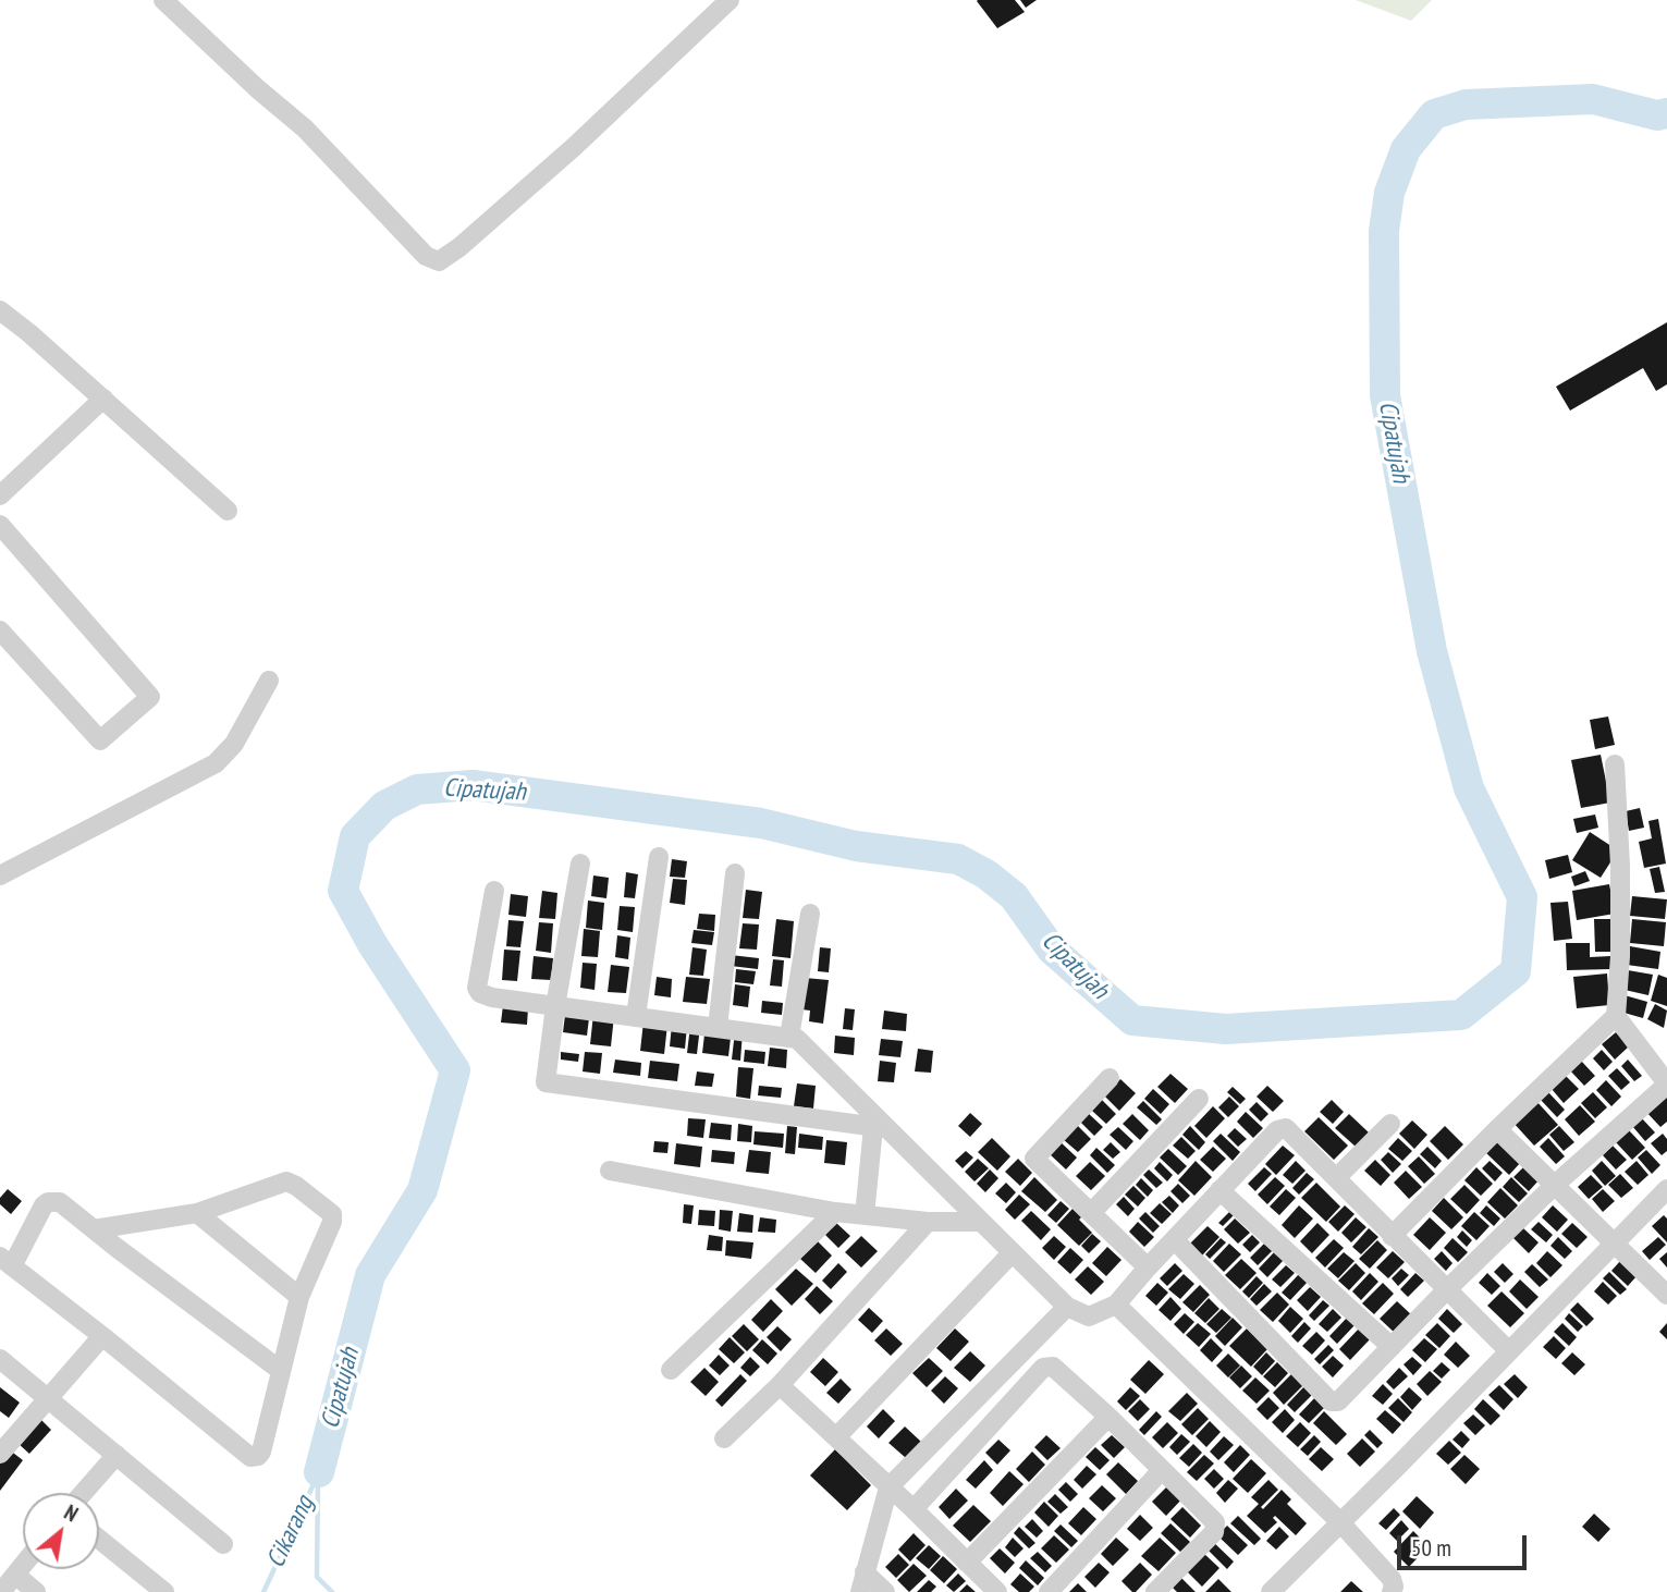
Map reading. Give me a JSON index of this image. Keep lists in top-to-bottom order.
{
  "water": ["Cipatujah", "Cikarang"],
  "scale_bar": "50 m",
  "north": "top right"
}
